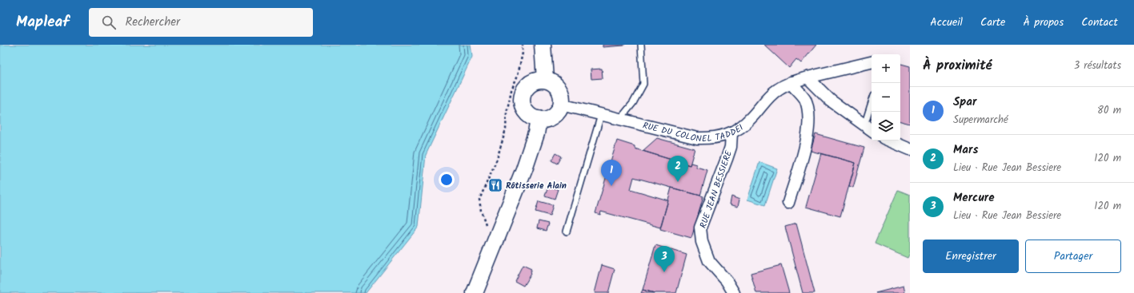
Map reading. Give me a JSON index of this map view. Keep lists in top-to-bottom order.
{
  "streets": {
    "street": ["RUE DU COLONEL TADDEI", "RUE JEAN BESSIERE"]
  },
  "crossings": [
    ["RUE DU COLONEL TADDEI", "RUE JEAN BESSIERE"]
  ],
  "places": {
    "restaurant": ["Rôtisserie Alain"]
  },
  "page": {
    "header": "Mapleaf",
    "search": "Rechercher",
    "nav": [
      "Accueil",
      "Carte",
      "À propos",
      "Contact"
    ],
    "heading": ["À proximité", "3 résultats"],
    "map_buttons": ["+", "−"],
    "list": [
      {
        "mark": "1",
        "name": "Spar",
        "note": "Supermarché",
        "value": "80 m"
      },
      {
        "mark": "2",
        "name": "Mars",
        "note": "Lieu · Rue Jean Bessiere",
        "value": "120 m"
      },
      {
        "mark": "3",
        "name": "Mercure",
        "note": "Lieu · Rue Jean Bessiere",
        "value": "120 m"
      }
    ],
    "pins": ["2", "1", "3"],
    "buttons": ["Enregistrer", "Partager"]
  }
}
